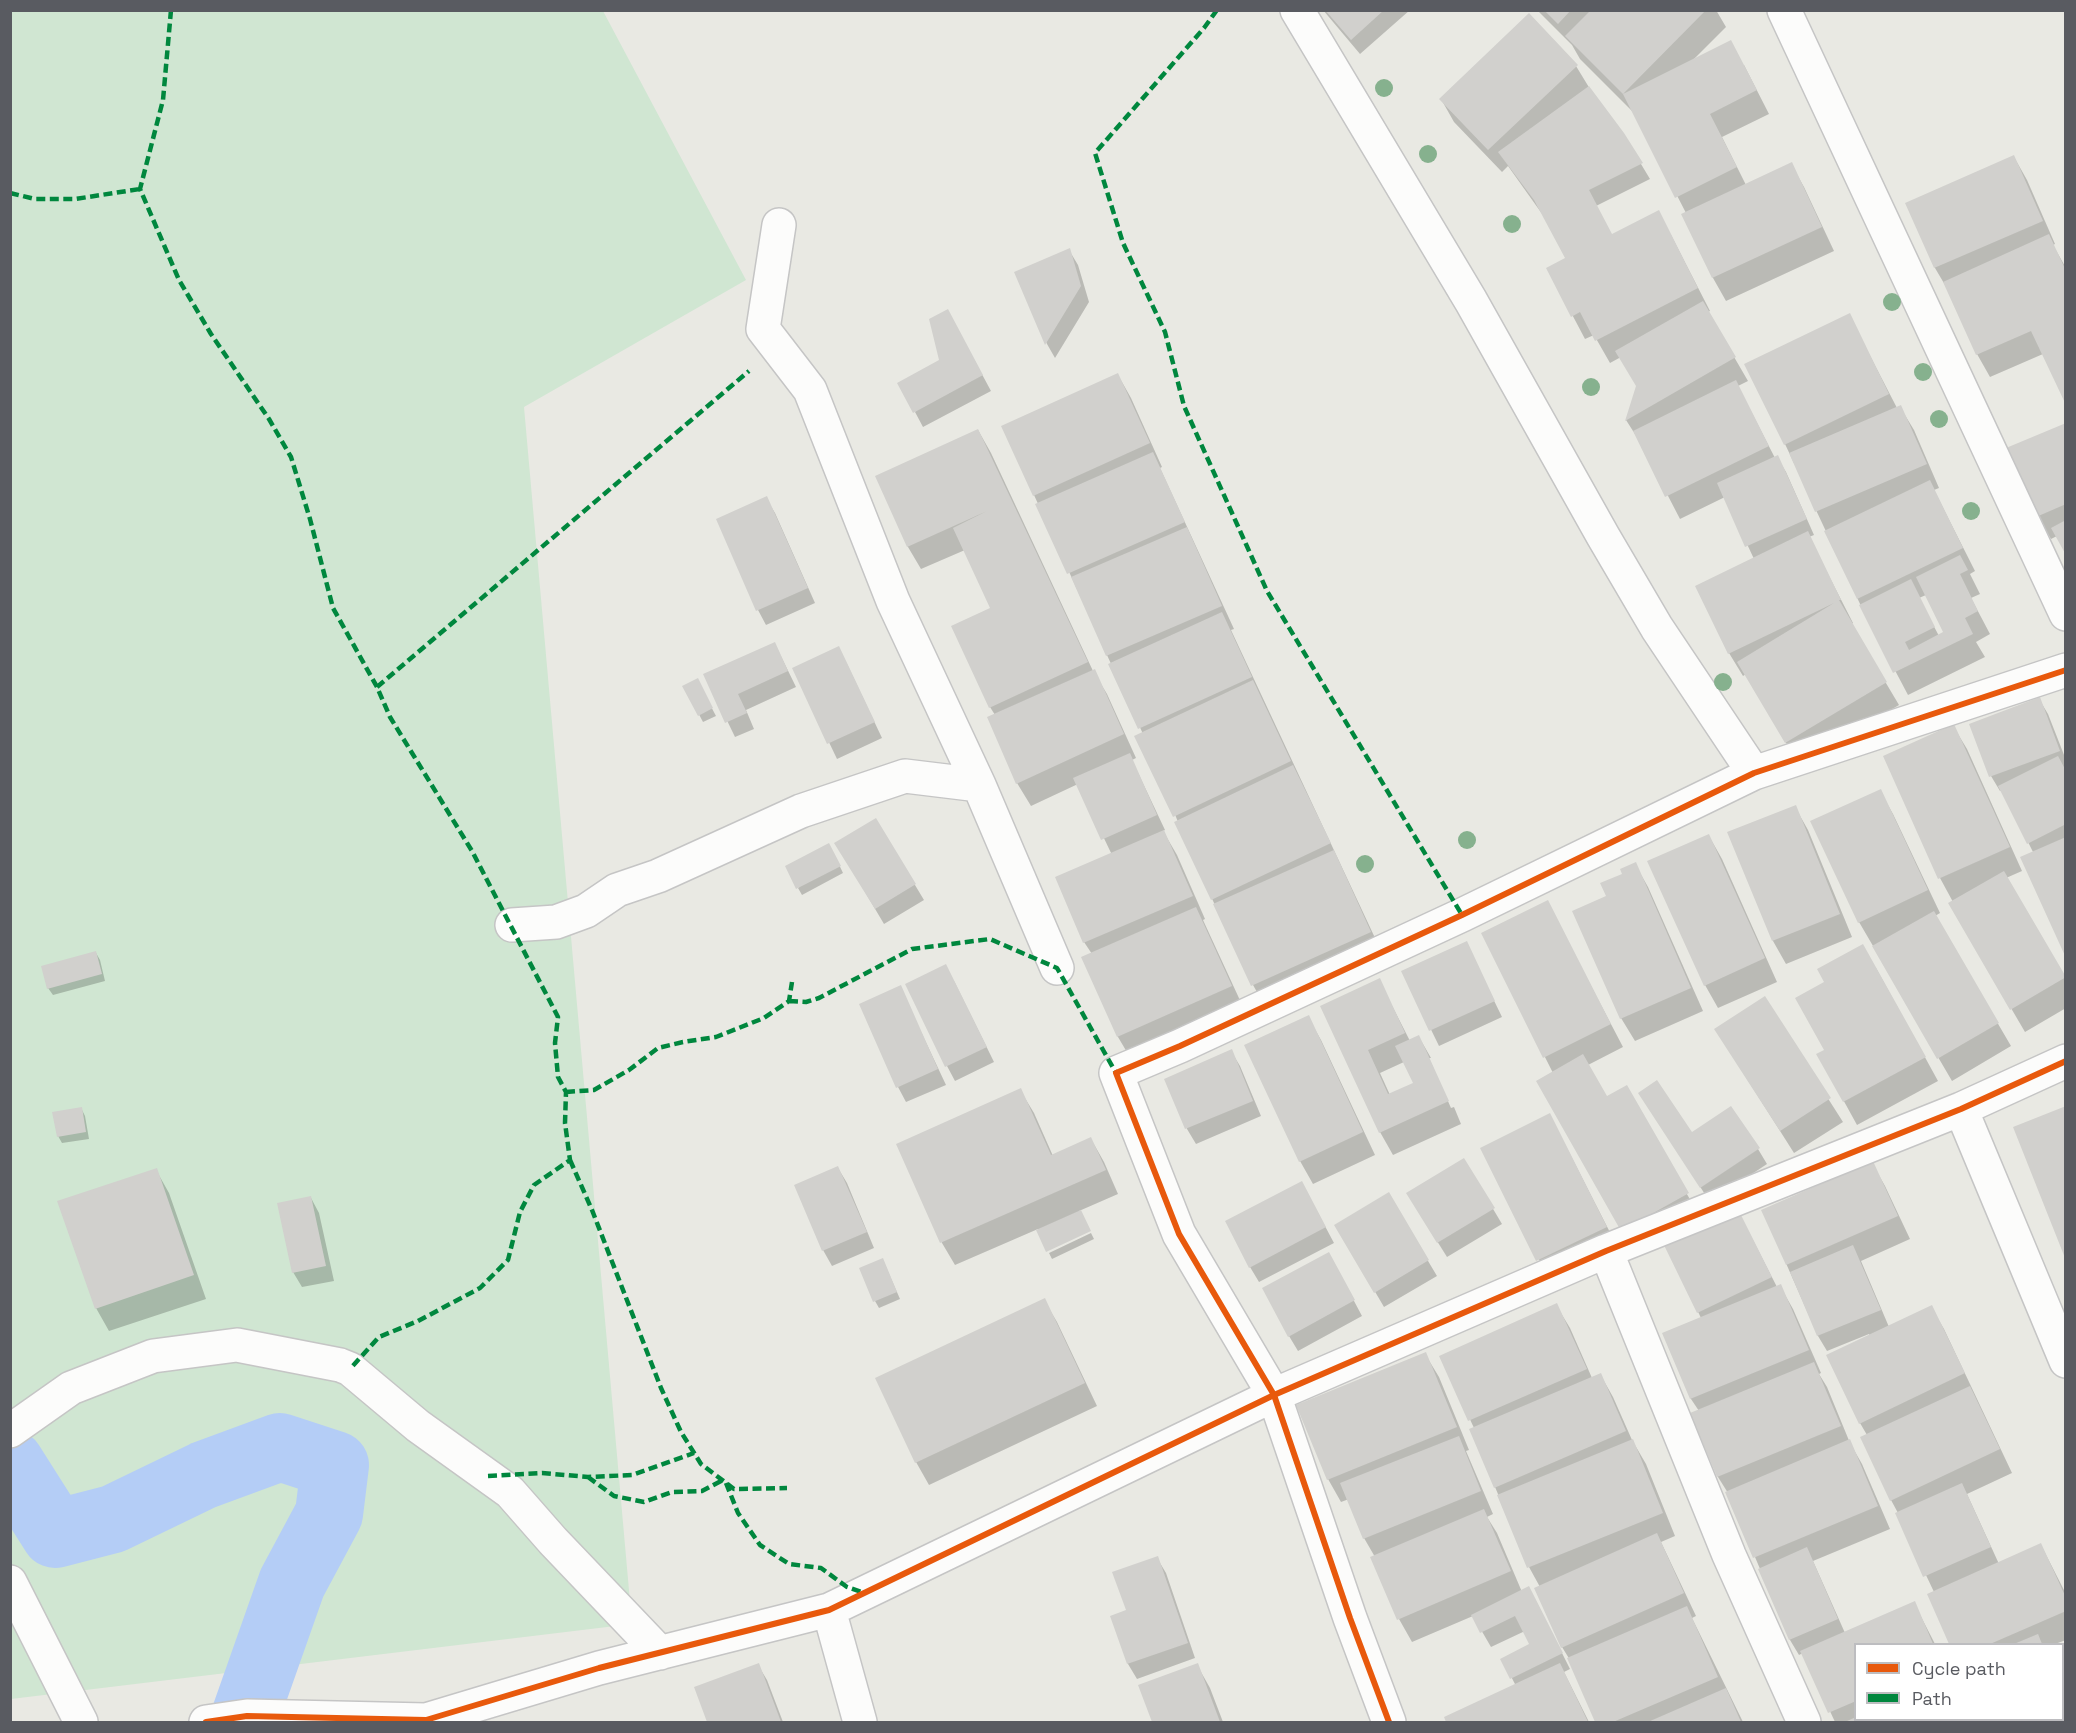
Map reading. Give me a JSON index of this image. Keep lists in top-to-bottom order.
{
  "legend": ["Cycle path", "Path"]
}
